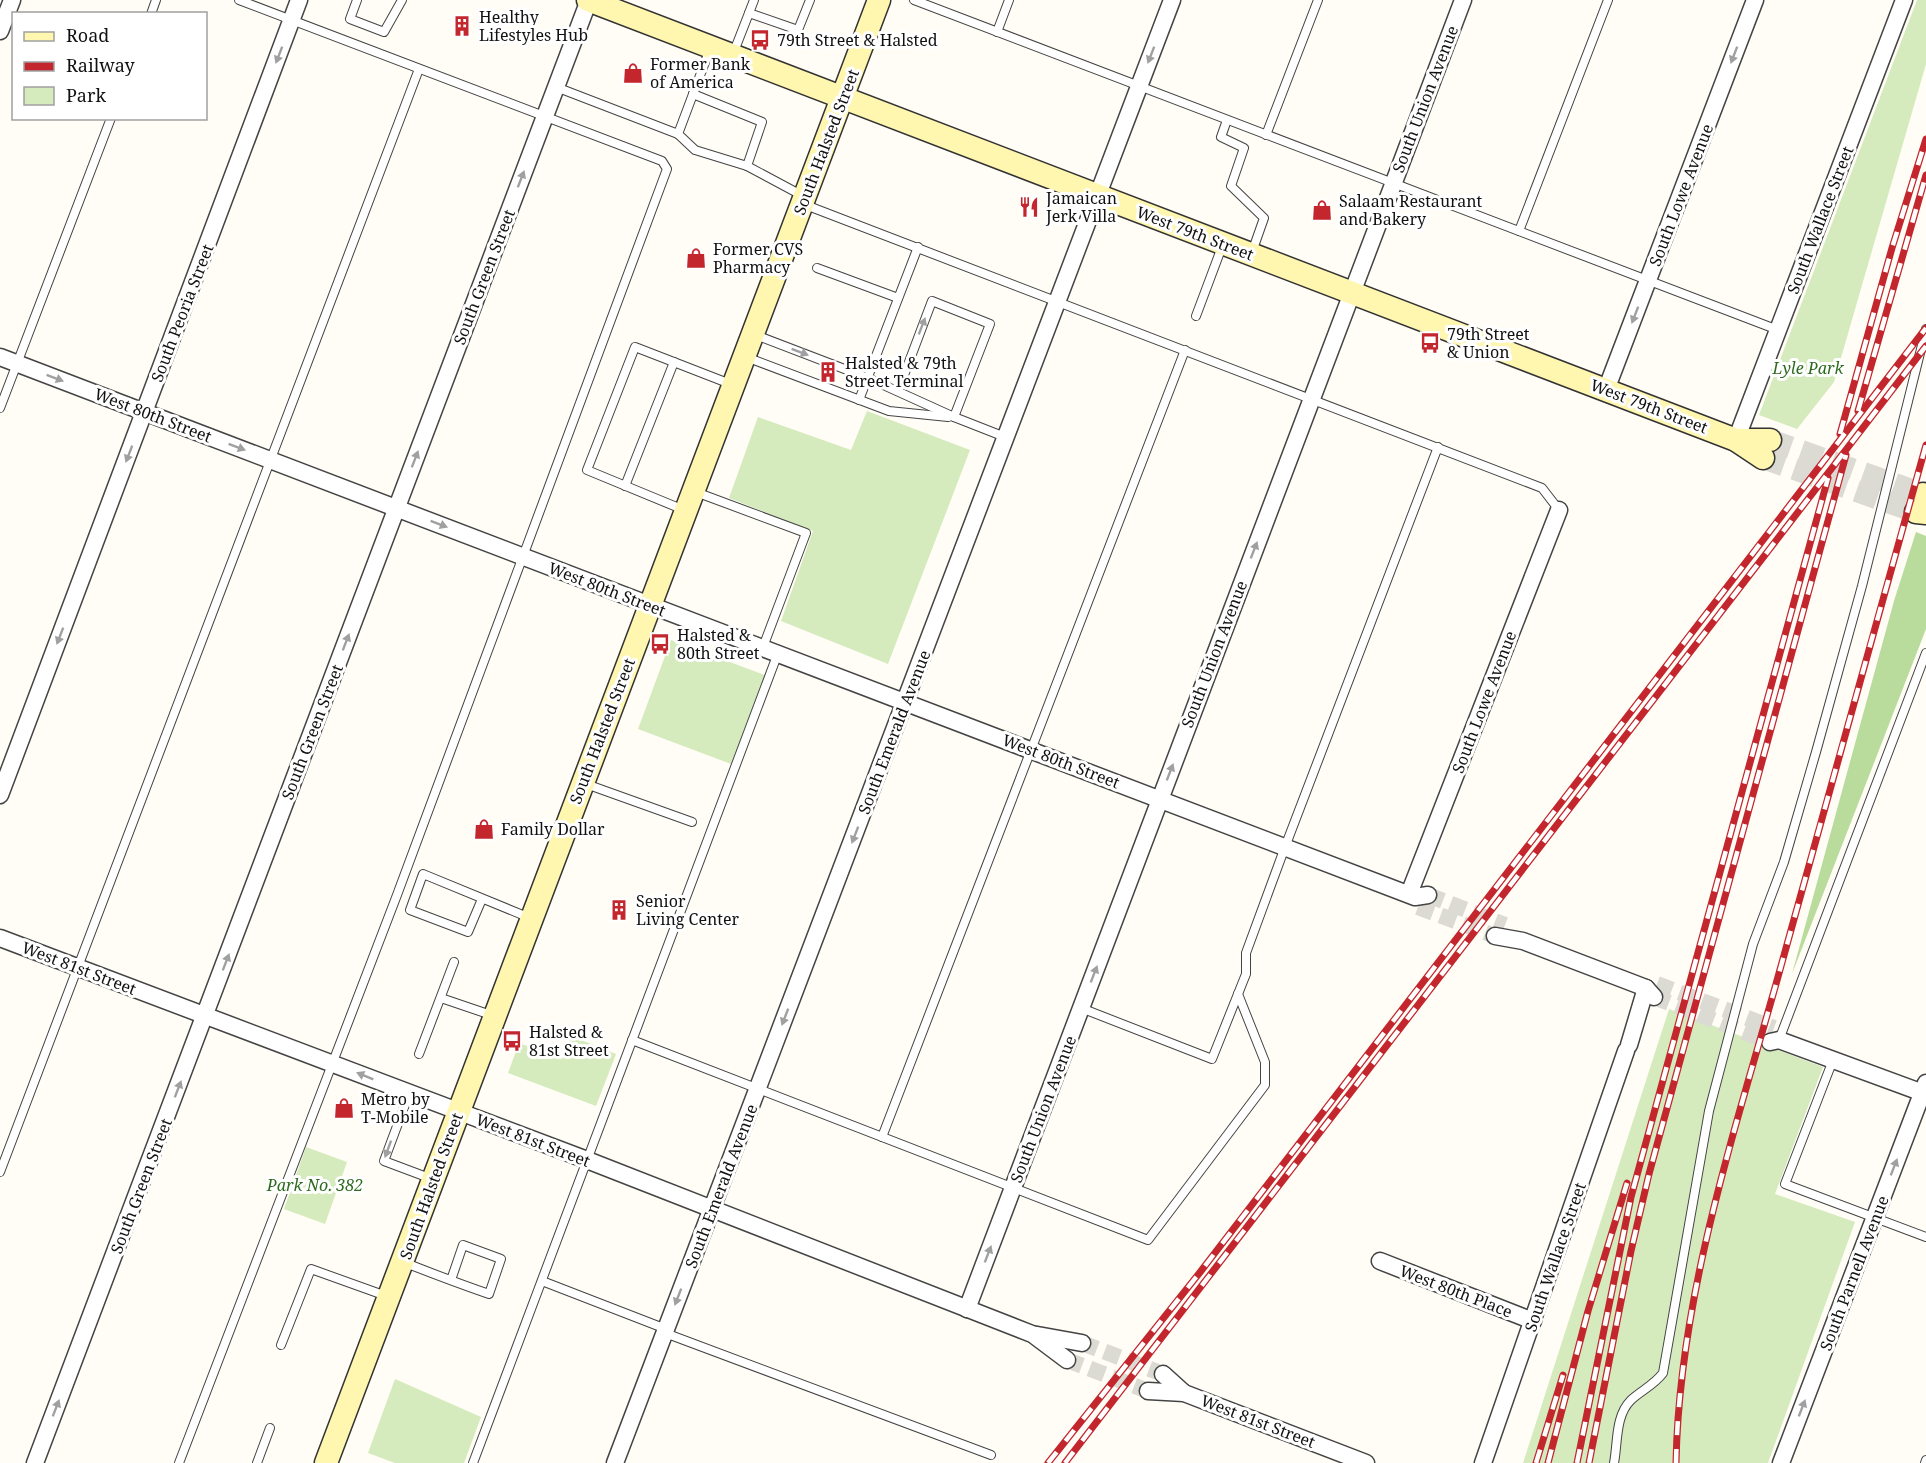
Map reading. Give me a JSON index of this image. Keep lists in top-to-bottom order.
{
  "streets": {
    "main road": ["South Halsted Street", "West 79th Street"],
    "street": [
      "South Union Avenue",
      "South Lowe Avenue",
      "South Wallace Street",
      "South Green Street",
      "South Peoria Street",
      "West 80th Street",
      "South Emerald Avenue",
      "West 81st Street",
      "South Parnell Avenue",
      "West 80th Place"
    ]
  },
  "crossings": [
    ["South Union Avenue", "West 79th Street"],
    ["South Union Avenue", "West 80th Street"],
    ["South Union Avenue", "West 81st Street"],
    ["South Halsted Street", "West 79th Street"],
    ["South Halsted Street", "West 80th Street"],
    ["South Halsted Street", "West 81st Street"],
    ["South Lowe Avenue", "West 79th Street"],
    ["South Lowe Avenue", "West 80th Street"],
    ["South Wallace Street", "West 79th Street"],
    ["South Wallace Street", "West 80th Place"],
    ["West 79th Street", "South Green Street"],
    ["West 79th Street", "South Emerald Avenue"],
    ["South Green Street", "West 80th Street"],
    ["South Green Street", "West 81st Street"],
    ["South Peoria Street", "West 80th Street"],
    ["West 80th Street", "South Emerald Avenue"],
    ["South Emerald Avenue", "West 81st Street"]
  ],
  "one_way": [
    "South Union Avenue",
    "South Lowe Avenue",
    "South Green Street",
    "South Peoria Street",
    "South Emerald Avenue",
    "South Parnell Avenue"
  ],
  "parks": ["Lyle Park", "Park No. 382"],
  "places": {
    "building": ["Healthy Lifestyles Hub", "Halsted & 79th Street Terminal", "Senior Living Center"],
    "bus stop": [
      "79th Street & Halsted",
      "79th Street & Union",
      "Halsted & 80th Street",
      "Halsted & 81st Street"
    ],
    "shop": [
      "Former Bank of America",
      "Salaam Restaurant and Bakery",
      "Former CVS Pharmacy",
      "Family Dollar",
      "Metro by T-Mobile"
    ],
    "restaurant": ["Jamaican Jerk Villa"]
  },
  "legend": ["Road", "Railway", "Park"]
}
